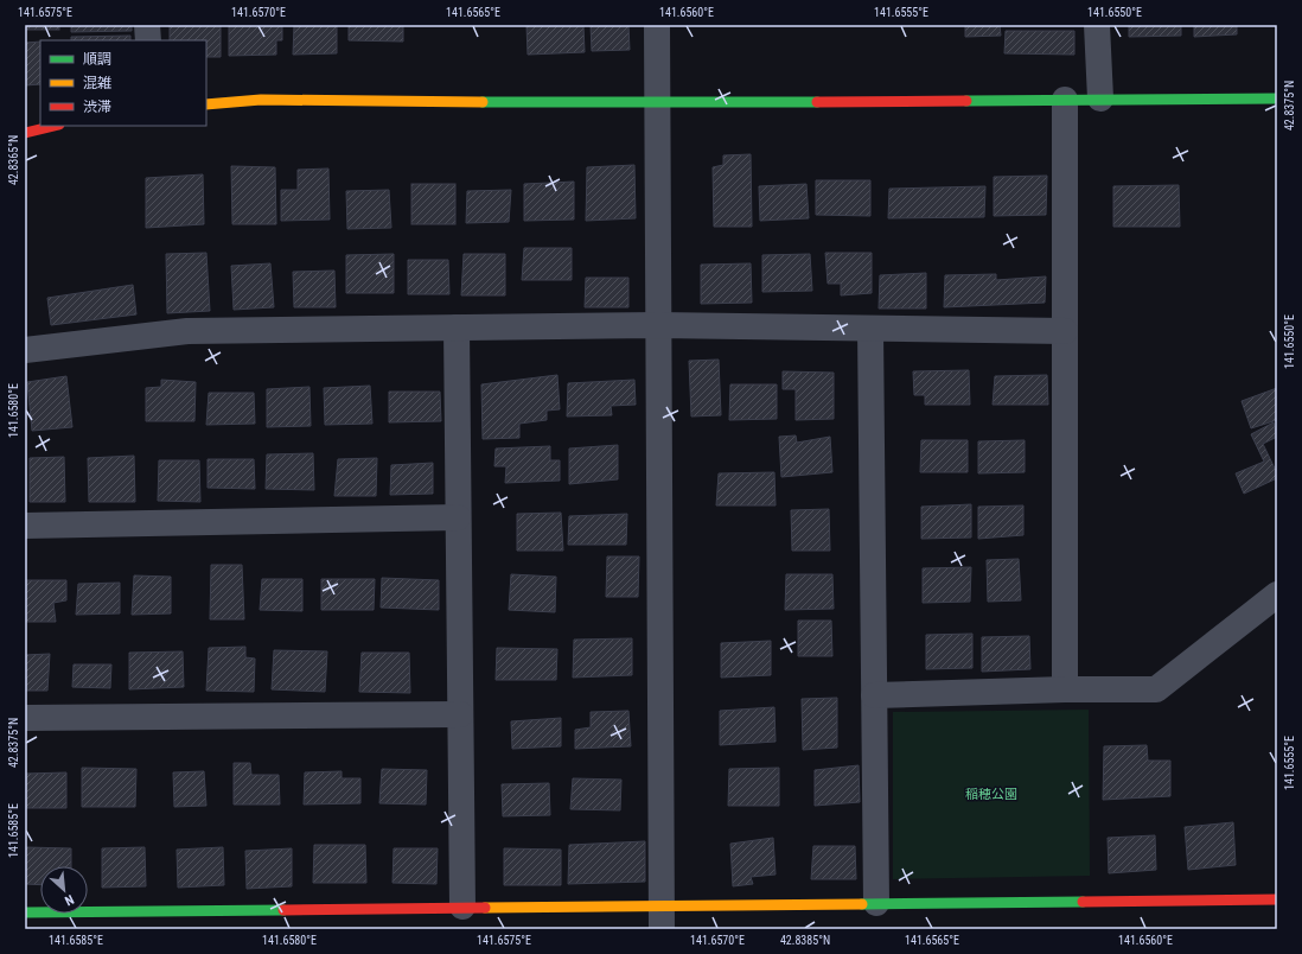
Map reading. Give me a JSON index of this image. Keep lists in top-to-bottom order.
{
  "parks": ["稲穂公園"],
  "legend": ["順調", "混雑", "渋滞"],
  "north": "bottom right",
  "coordinates": [
    "141.6575°E",
    "141.6570°E",
    "141.6565°E",
    "141.6560°E",
    "141.6555°E",
    "141.6550°E",
    "42.8375°N",
    "42.8365°N",
    "141.6580°E",
    "141.6585°E",
    "42.8385°N"
  ]
}
